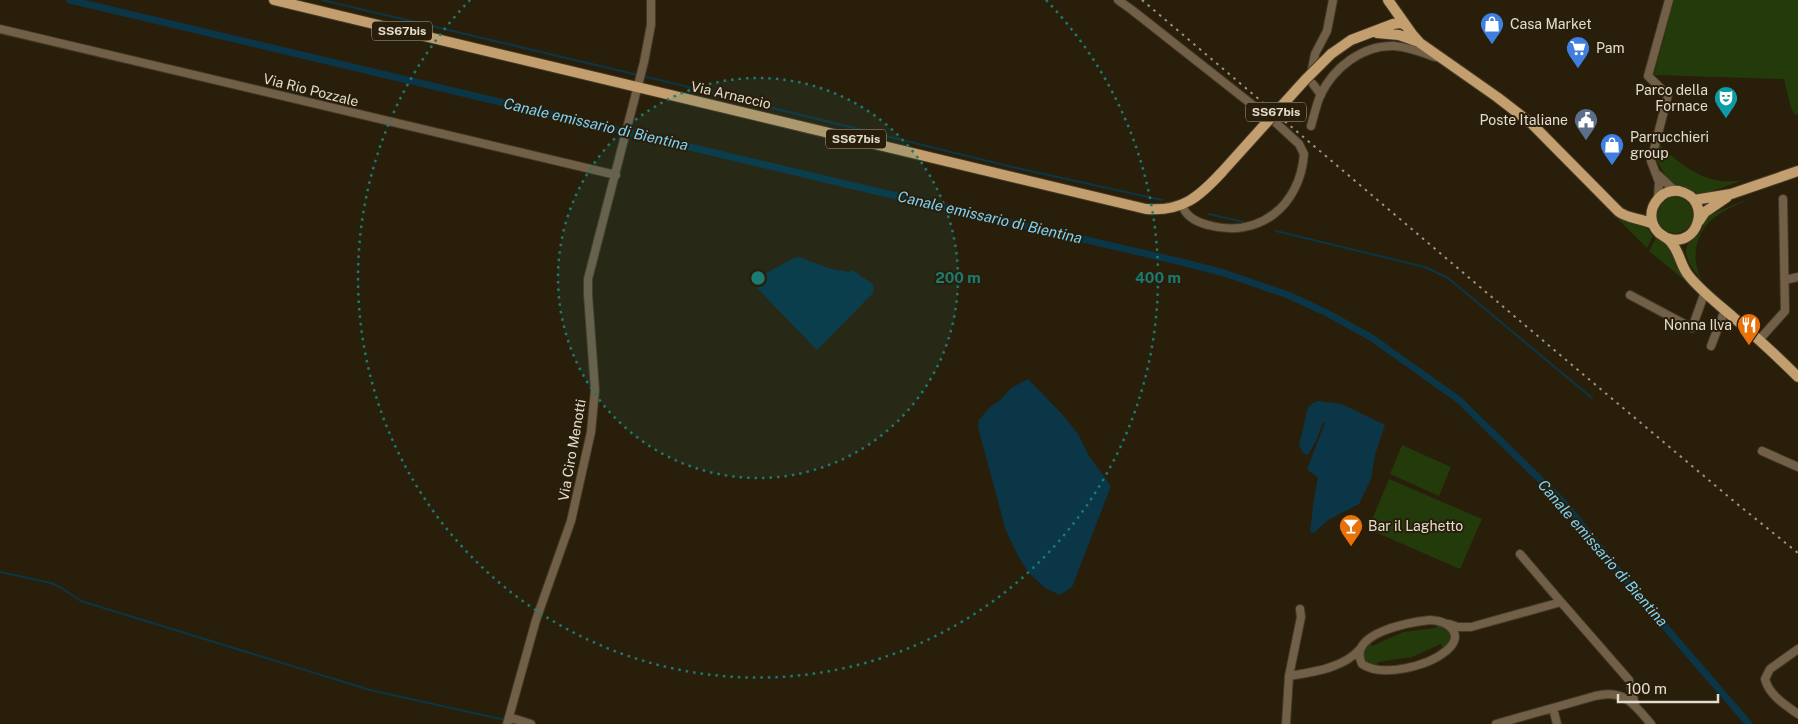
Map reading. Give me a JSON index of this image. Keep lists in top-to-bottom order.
{
  "streets": {
    "main road": ["SS67bis", "Via Arnaccio"],
    "street": ["Via Rio Pozzale", "Via Ciro Menotti"]
  },
  "crossings": [
    ["SS67bis", "Via Arnaccio"],
    ["Via Rio Pozzale", "Via Ciro Menotti"],
    ["Via Arnaccio", "Via Ciro Menotti"]
  ],
  "water": ["Canale emissario di Bientina"],
  "places": {
    "shop": ["Casa Market", "Parrucchieri group"],
    "supermarket": ["Pam"],
    "theatre": ["Parco della Fornace"],
    "public building": ["Poste Italiane"],
    "restaurant": ["Nonna Ilva"],
    "bar": ["Bar il Laghetto"]
  },
  "scale_bar": "100 m",
  "rings": ["200 m", "400 m"]
}
